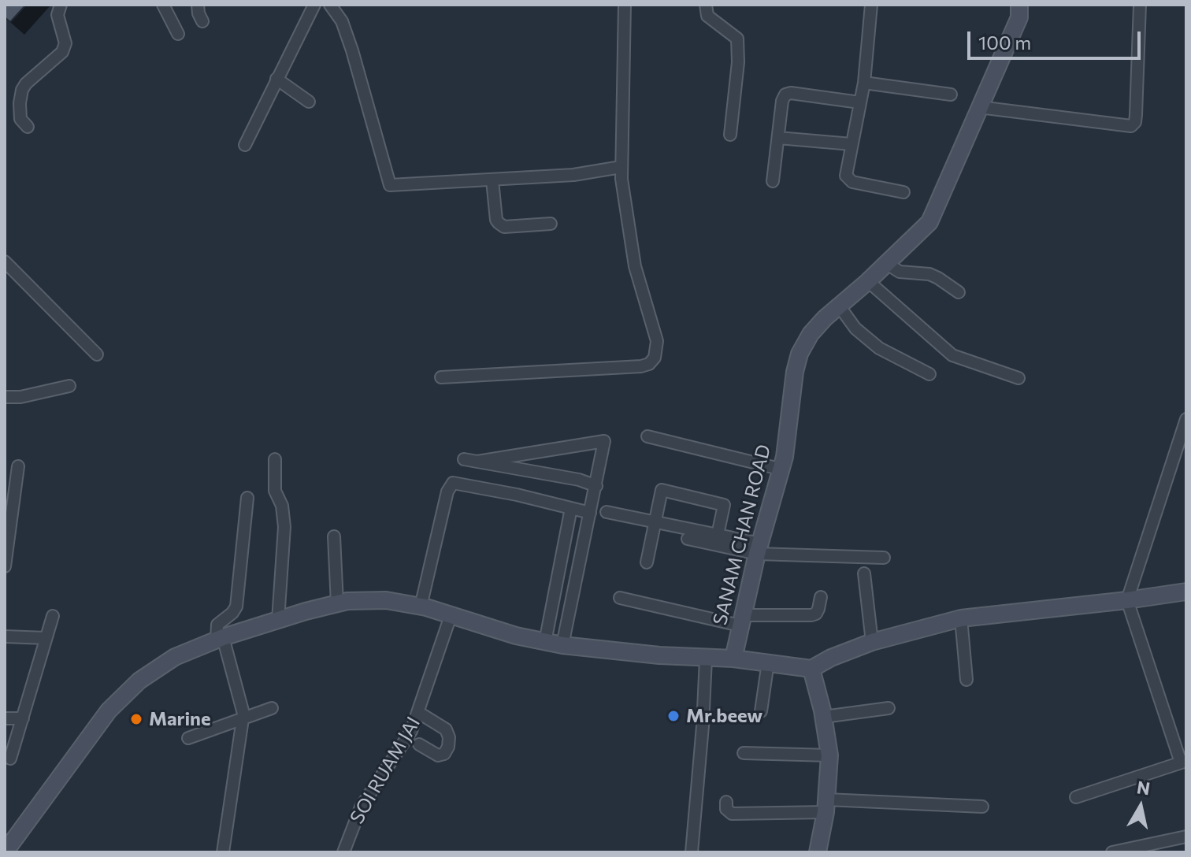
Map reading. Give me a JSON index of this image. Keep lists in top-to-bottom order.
{
  "streets": {
    "street": ["SANAM CHAN ROAD", "SOI RUAM JAI"]
  },
  "places": ["Mr.beew", "Marine"],
  "scale_bar": "100 m",
  "north": "top"
}
